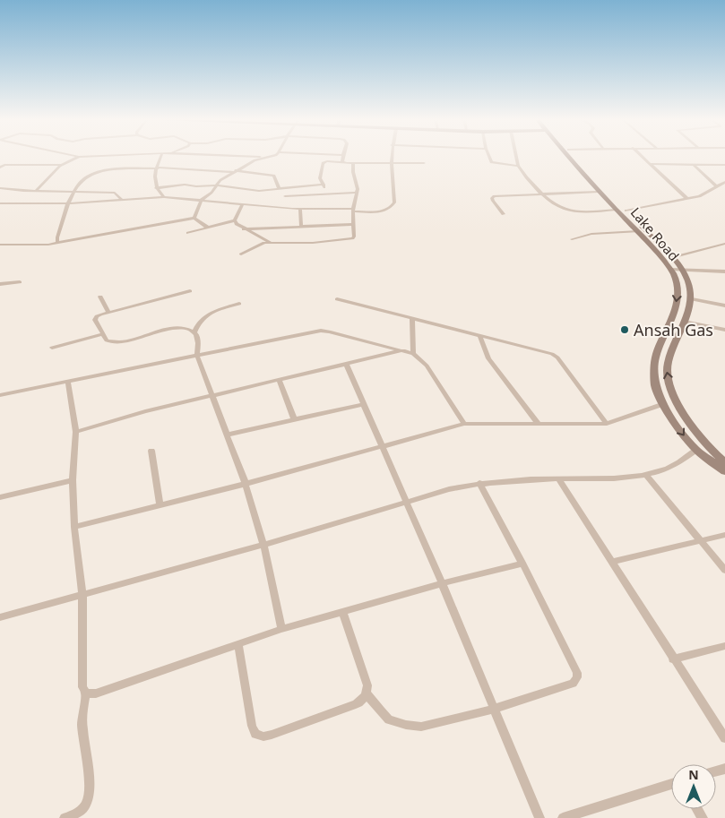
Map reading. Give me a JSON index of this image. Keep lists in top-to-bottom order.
{
  "streets": {
    "main road": ["Lake Road"]
  },
  "places": ["Ansah Gas"],
  "north": "top"
}
